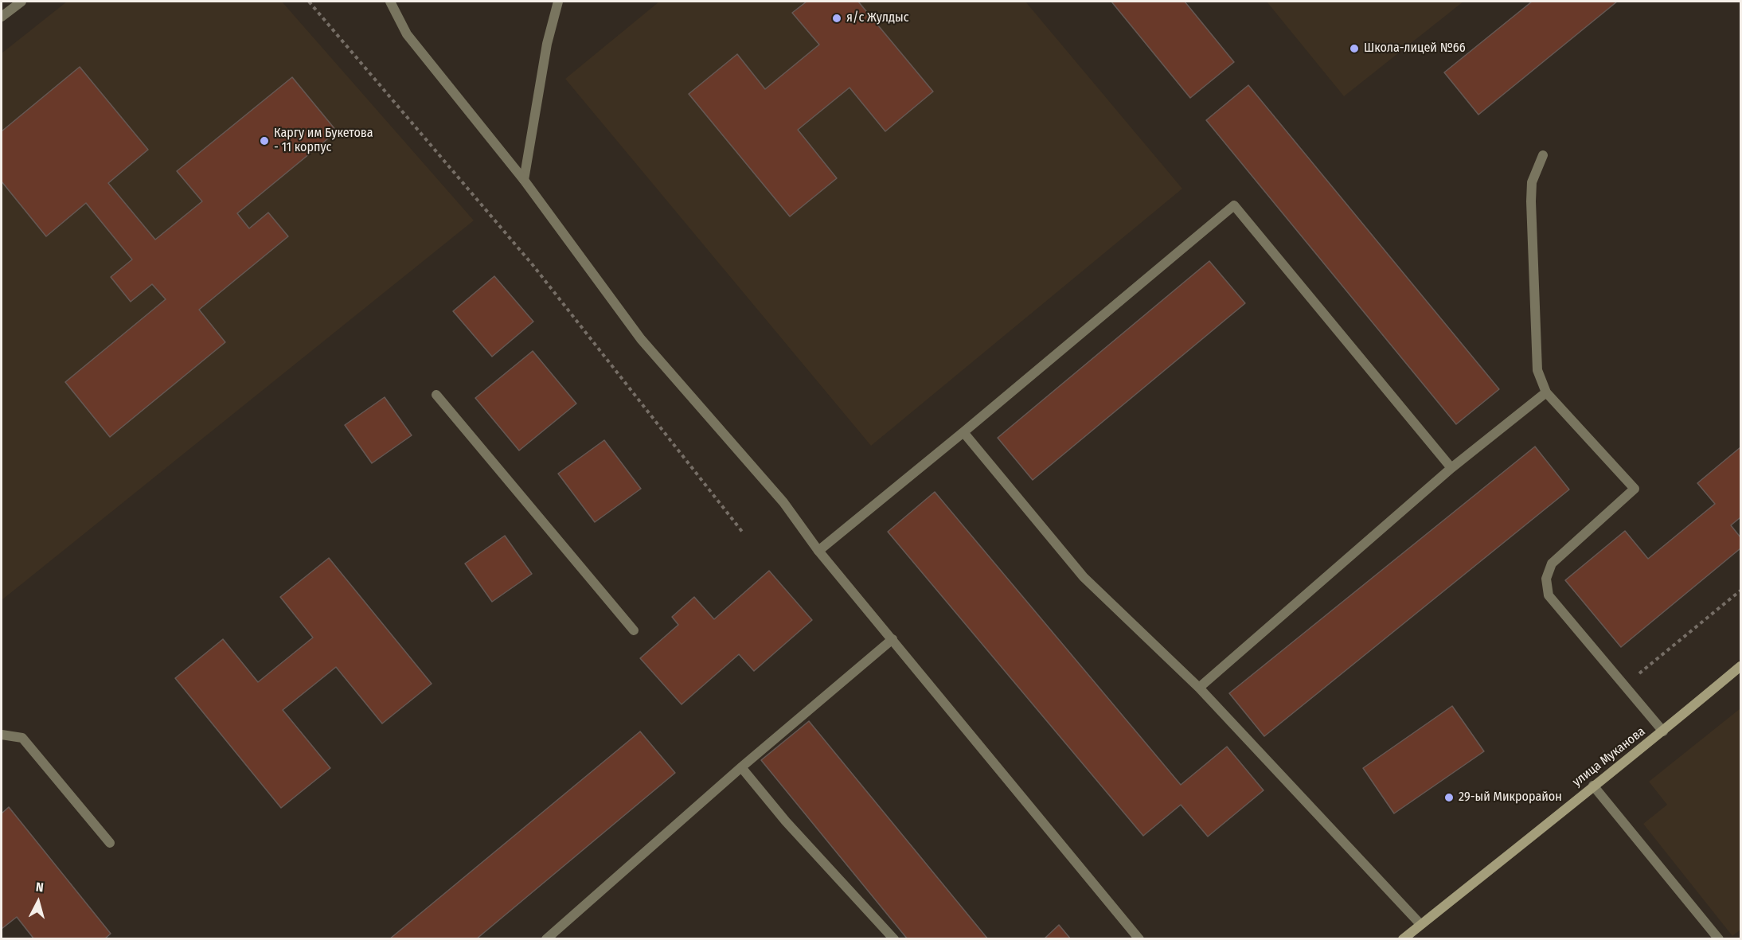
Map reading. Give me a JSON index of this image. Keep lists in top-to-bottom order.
{
  "streets": {
    "main road": ["улица Муканова"]
  },
  "places": [
    "я/c Жулдыс",
    "Школа-лицей №66",
    "Каргу им Букетова - 11 корпус",
    "29-ый Микрорайон"
  ],
  "north": "top"
}
